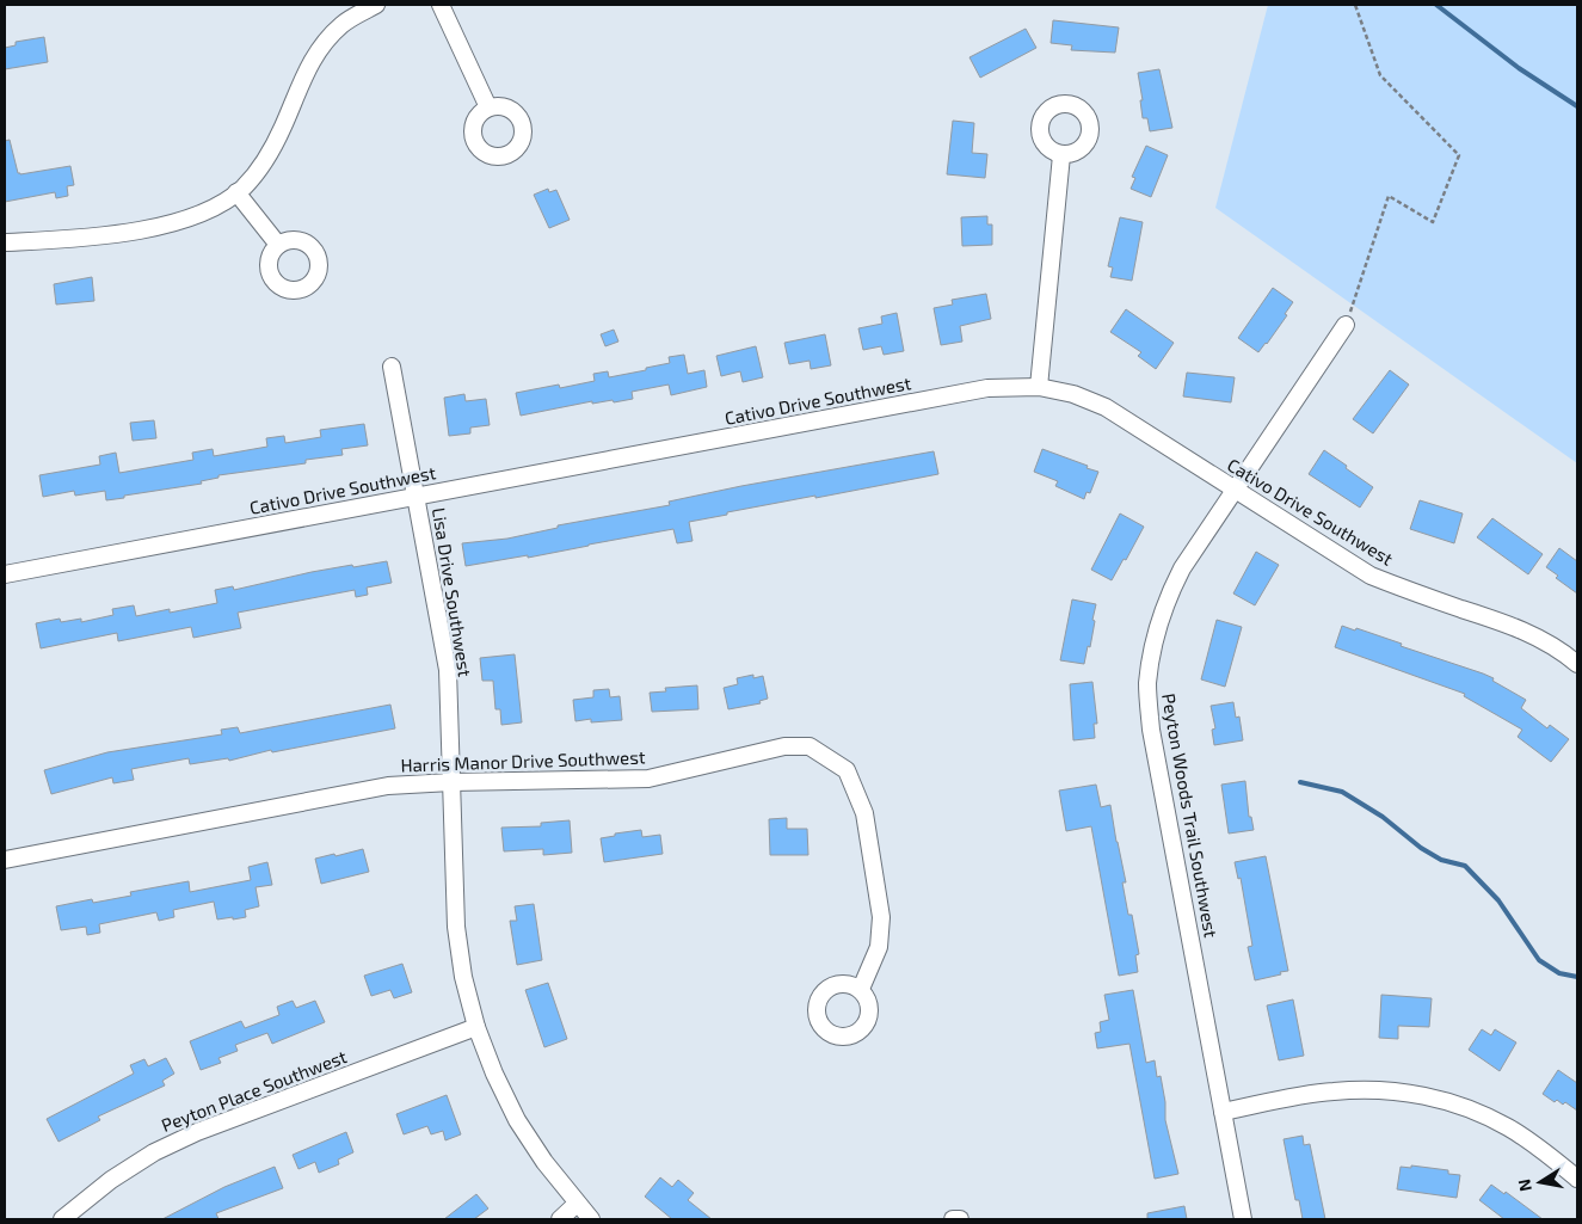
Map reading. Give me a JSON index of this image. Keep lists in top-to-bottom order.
{
  "streets": {
    "street": [
      "Cativo Drive Southwest",
      "Lisa Drive Southwest",
      "Harris Manor Drive Southwest",
      "Peyton Woods Trail Southwest",
      "Peyton Place Southwest"
    ]
  },
  "crossings": [
    ["Cativo Drive Southwest", "Lisa Drive Southwest"],
    ["Cativo Drive Southwest", "Peyton Woods Trail Southwest"],
    ["Lisa Drive Southwest", "Harris Manor Drive Southwest"],
    ["Lisa Drive Southwest", "Peyton Place Southwest"]
  ],
  "north": "left"
}
